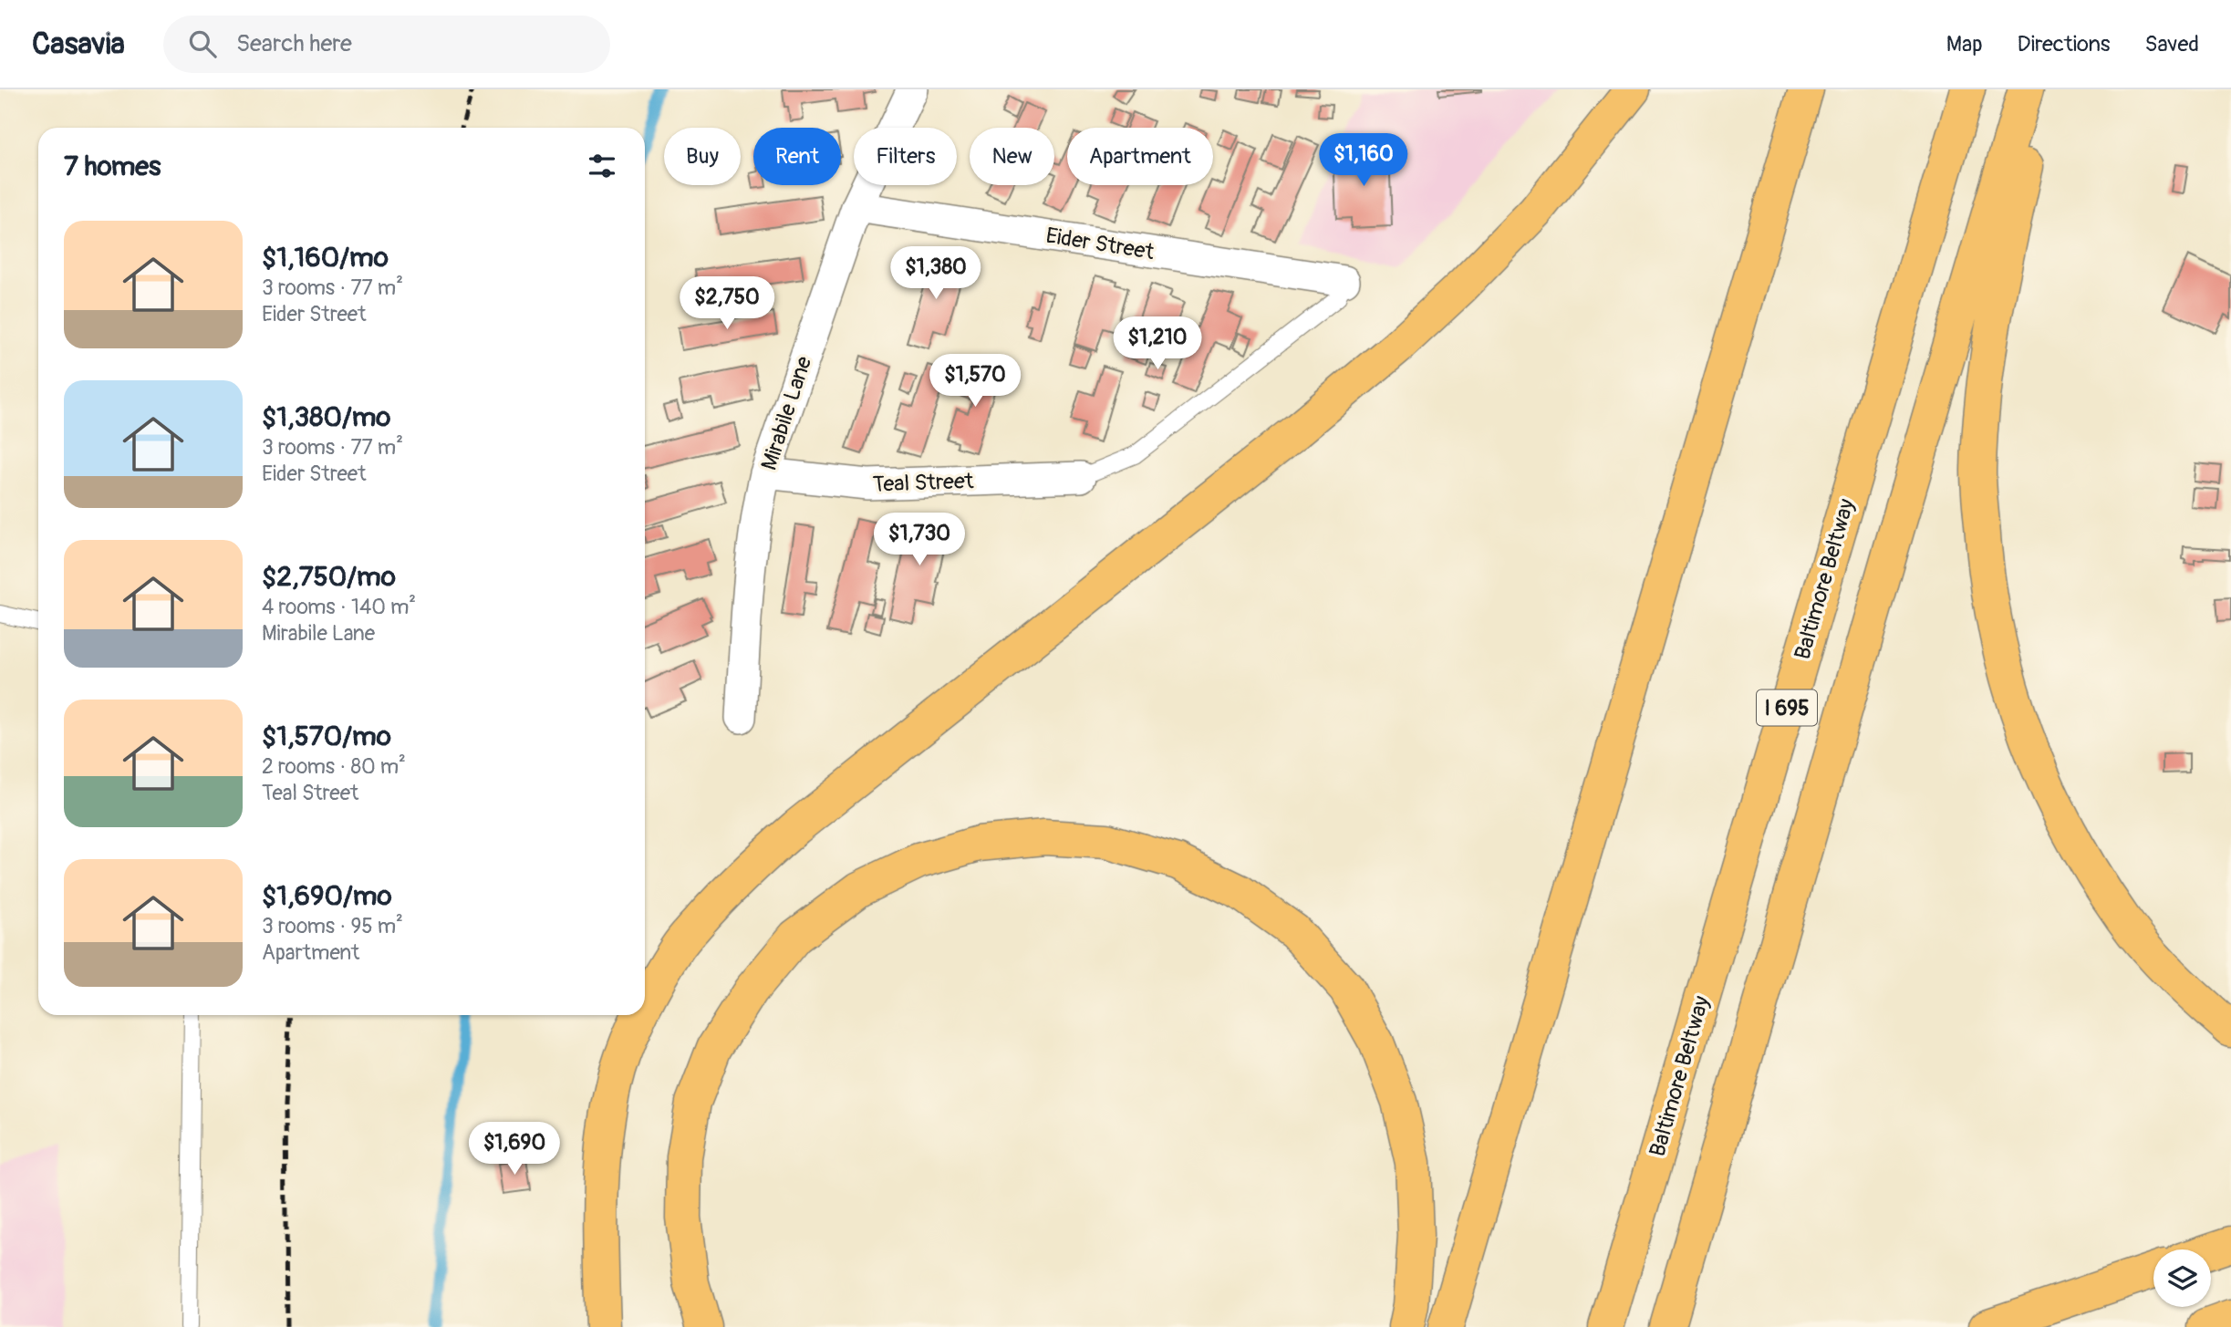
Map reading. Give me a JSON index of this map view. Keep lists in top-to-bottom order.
{
  "streets": {
    "main road": ["Baltimore Beltway", "I 695"],
    "street": ["Eider Street", "Mirabile Lane", "Teal Street"]
  },
  "crossings": [
    ["Eider Street", "Mirabile Lane"],
    ["Mirabile Lane", "Teal Street"]
  ],
  "page": {
    "header": "Casavia",
    "search": "Search here",
    "nav": ["Map", "Directions", "Saved"],
    "chip": [
      "Buy",
      "Rent",
      "Filters",
      "New",
      "Apartment"
    ],
    "heading": "7 homes",
    "price": [
      "$1,160",
      "$1,380",
      "$2,750",
      "$1,210",
      "$1,570",
      "$1,730",
      "$1,690"
    ],
    "list": [
      {
        "name": "$1,160/mo",
        "note": "3 rooms · 77 m² · Eider Street"
      },
      {
        "name": "$1,380/mo",
        "note": "3 rooms · 77 m² · Eider Street"
      },
      {
        "name": "$2,750/mo",
        "note": "4 rooms · 140 m² · Mirabile Lane"
      },
      {
        "name": "$1,570/mo",
        "note": "2 rooms · 80 m² · Teal Street"
      },
      {
        "name": "$1,690/mo",
        "note": "3 rooms · 95 m² · Apartment"
      }
    ]
  }
}
